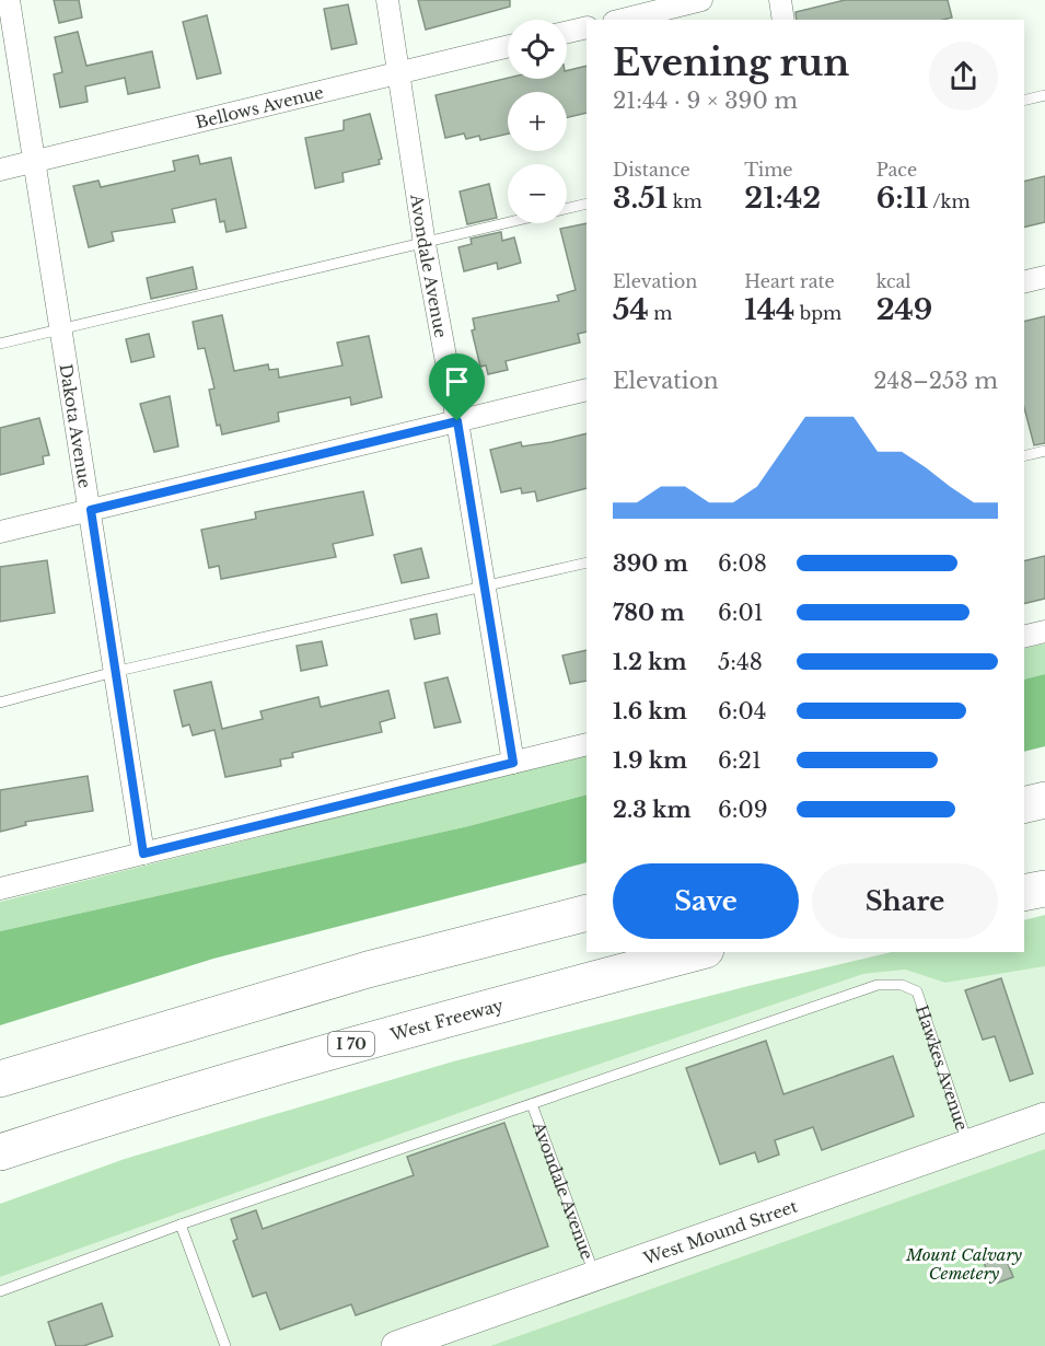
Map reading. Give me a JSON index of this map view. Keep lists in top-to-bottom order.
{
  "streets": {
    "highway": ["West Freeway", "I 70"],
    "main road": ["West Mound Street"],
    "street": ["Bellows Avenue", "Avondale Avenue", "Dakota Avenue"],
    "lane": ["Hawkes Avenue"]
  },
  "crossings": [
    ["Bellows Avenue", "Avondale Avenue"],
    ["Bellows Avenue", "Dakota Avenue"],
    ["Avondale Avenue", "Hawkes Avenue"],
    ["Avondale Avenue", "West Mound Street"],
    ["Hawkes Avenue", "West Mound Street"]
  ],
  "parks": ["Mount Calvary Cemetery"],
  "page": {
    "map_buttons": ["+", "−"],
    "heading": ["Evening run", "21:44 · 9 × 390 m"],
    "stats": [
      ["Distance", "3.51 km"],
      ["Time", "21:42"],
      ["Pace", "6:11 /km"],
      ["Elevation", "54 m"],
      ["Heart rate", "144 bpm"],
      ["kcal", "249"]
    ],
    "chart": ["Elevation", "248–253 m"],
    "list": [
      {
        "name": "390 m",
        "note": "6:08"
      },
      {
        "name": "780 m",
        "note": "6:01"
      },
      {
        "name": "1.2 km",
        "note": "5:48"
      },
      {
        "name": "1.6 km",
        "note": "6:04"
      },
      {
        "name": "1.9 km",
        "note": "6:21"
      },
      {
        "name": "2.3 km",
        "note": "6:09"
      }
    ],
    "buttons": ["Save", "Share"]
  }
}
